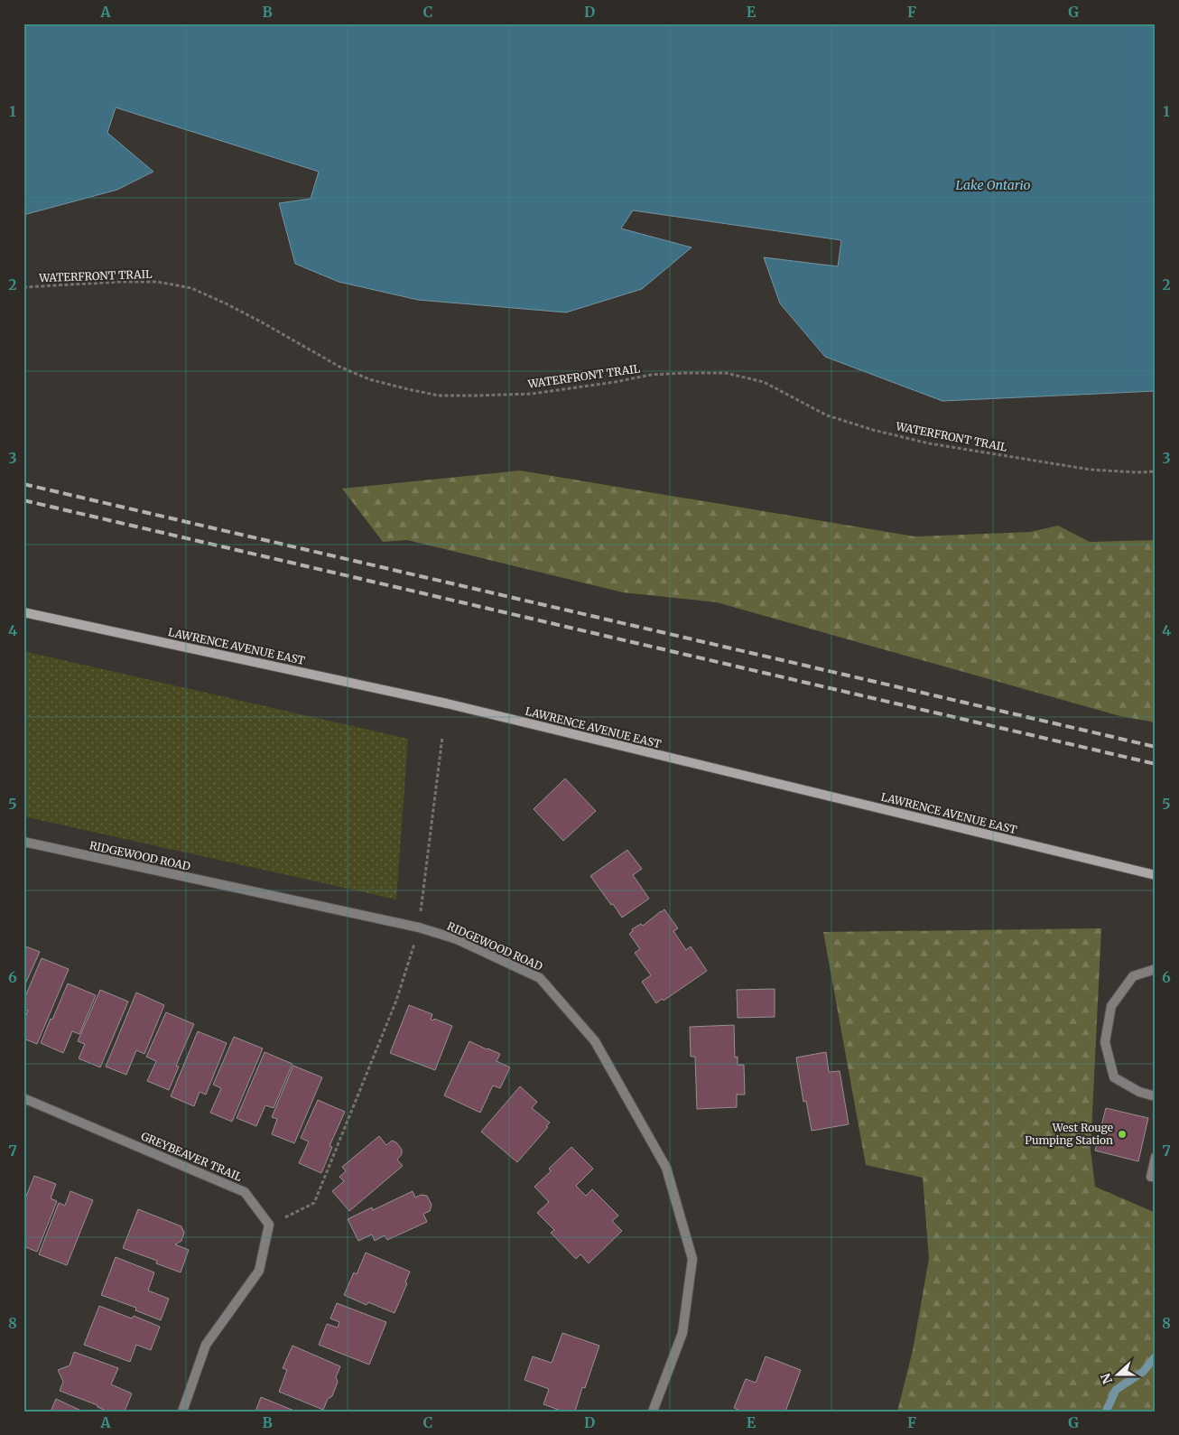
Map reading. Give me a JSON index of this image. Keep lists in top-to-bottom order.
{
  "streets": {
    "street": ["LAWRENCE AVENUE EAST", "RIDGEWOOD ROAD", "GREYBEAVER TRAIL"],
    "path": ["WATERFRONT TRAIL"]
  },
  "water": ["Lake Ontario"],
  "places": ["West Rouge Pumping Station"],
  "north": "left",
  "grid": {
    "columns": [
      "A",
      "B",
      "C",
      "D",
      "E",
      "F",
      "G"
    ],
    "rows": [
      "1",
      "2",
      "3",
      "4",
      "5",
      "6",
      "7",
      "8"
    ]
  }
}
